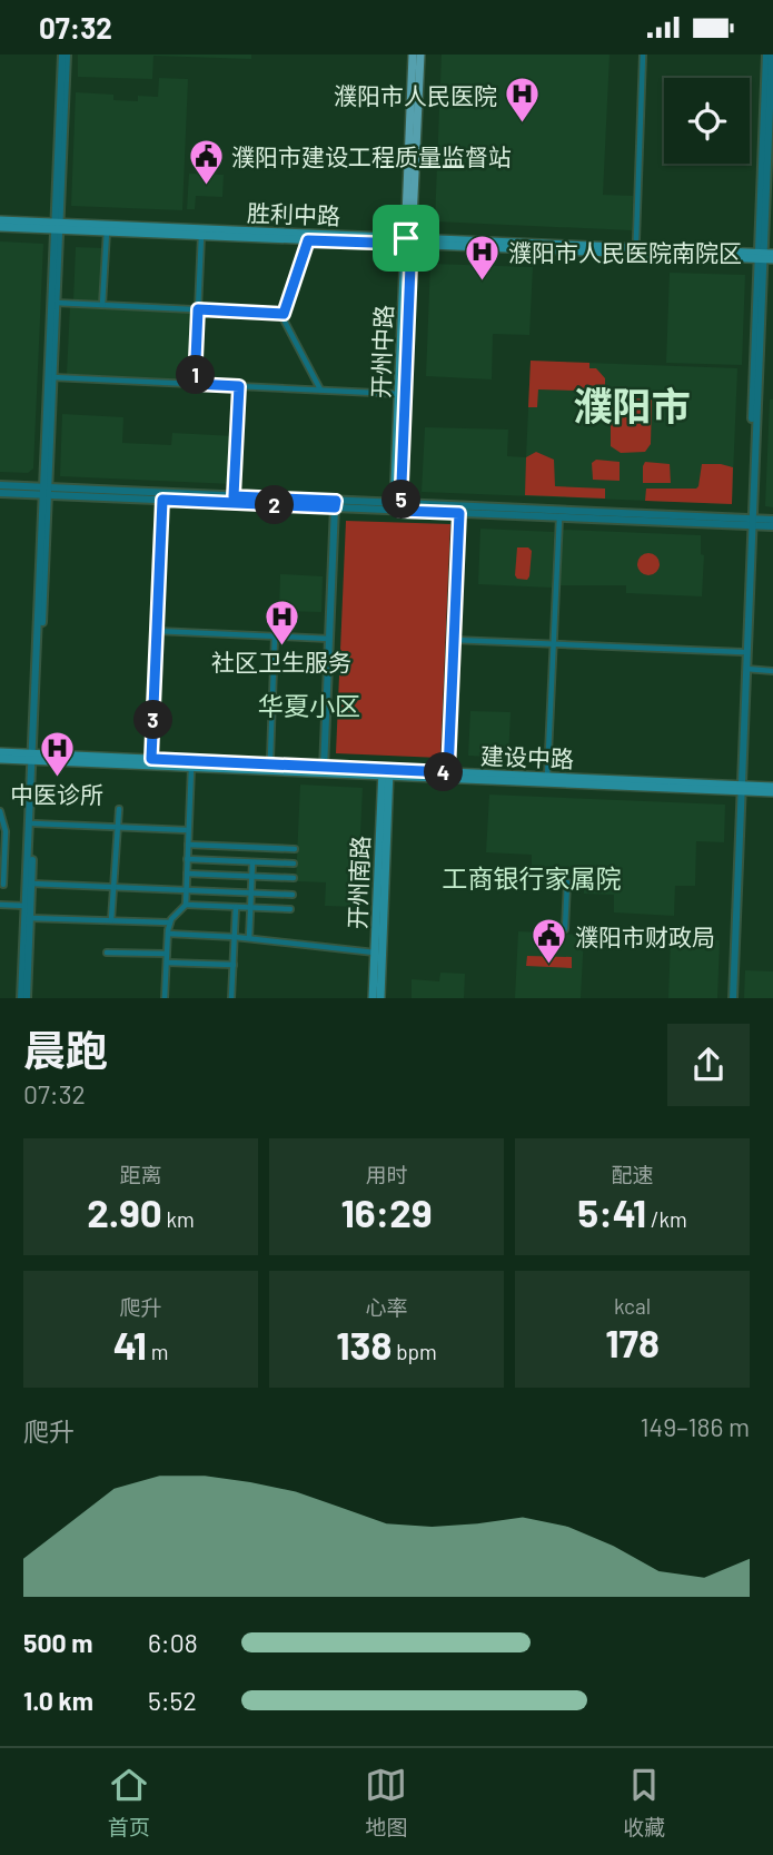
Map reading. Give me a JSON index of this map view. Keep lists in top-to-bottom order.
{
  "streets": {
    "main road": [
      "胜利中路",
      "开州中路",
      "建设中路",
      "开州南路"
    ]
  },
  "crossings": [
    ["胜利中路", "开州中路"],
    ["建设中路", "开州南路"]
  ],
  "districts": ["濮阳市", "华夏小区", "工商银行家属院"],
  "places": {
    "hospital": [
      "濮阳市人民医院",
      "濮阳市人民医院南院区",
      "社区卫生服务",
      "中医诊所"
    ],
    "public building": ["濮阳市建设工程质量监督站", "濮阳市财政局"]
  },
  "page": {
    "status": "07:32",
    "pins": [
      "1",
      "5",
      "2",
      "3",
      "4"
    ],
    "heading": ["晨跑", "07:32"],
    "stats": [
      ["距离", "2.90 km"],
      ["用时", "16:29"],
      ["配速", "5:41 /km"],
      ["爬升", "41 m"],
      ["心率", "138 bpm"],
      ["kcal", "178"]
    ],
    "chart": ["爬升", "149–186 m"],
    "list": [
      {
        "name": "500 m",
        "note": "6:08"
      },
      {
        "name": "1.0 km",
        "note": "5:52"
      }
    ],
    "tabs": ["首页", "地图", "收藏"]
  }
}
